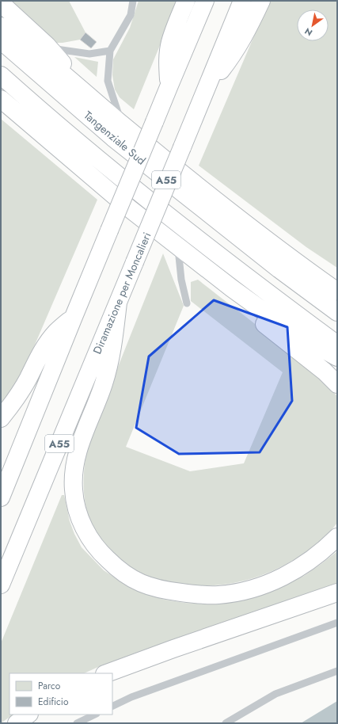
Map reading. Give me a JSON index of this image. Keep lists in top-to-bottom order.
{
  "streets": {
    "highway": ["Tangenziale Sud", "A55", "Diramazione per Moncalieri"]
  },
  "legend": ["Parco", "Edificio"],
  "north": "bottom left"
}
